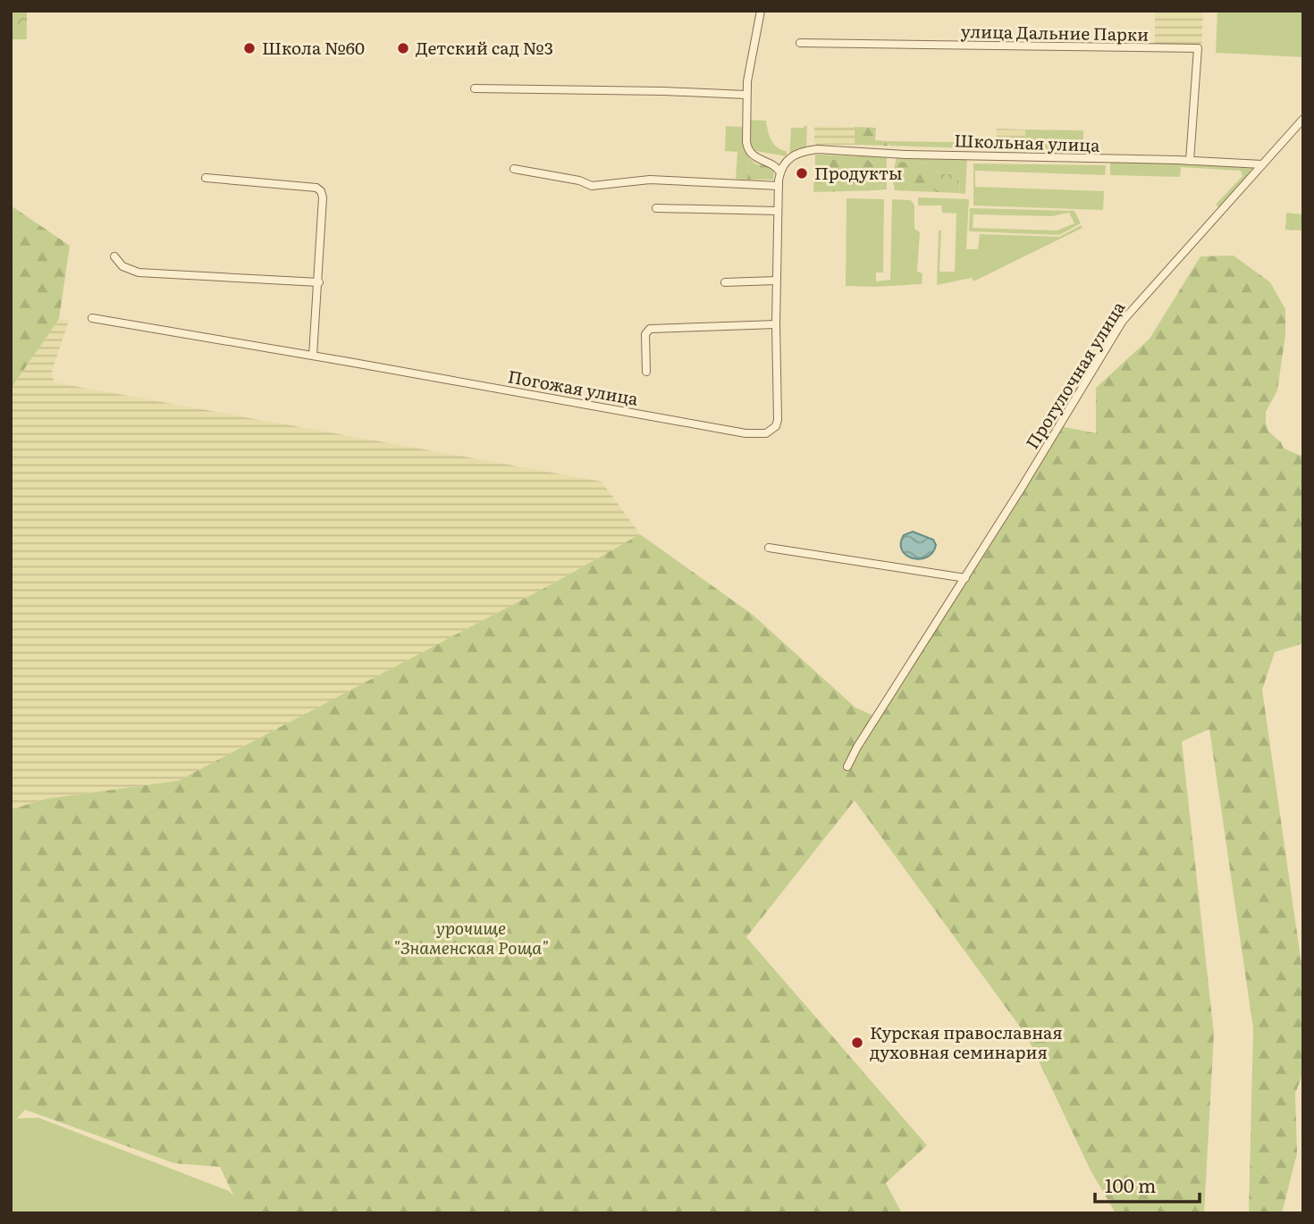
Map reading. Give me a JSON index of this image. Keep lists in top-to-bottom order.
{
  "streets": {
    "street": [
      "улица Дальние Парки",
      "Школьная улица",
      "Прогулочная улица",
      "Погожая улица"
    ]
  },
  "crossings": [
    ["улица Дальние Парки", "Школьная улица"],
    ["Школьная улица", "Прогулочная улица"],
    ["Школьная улица", "Погожая улица"]
  ],
  "parks": ["урочище \"Знаменская Роща\""],
  "places": [
    "Школа №60",
    "Детский сад №3",
    "Продукты",
    "Курская православная духовная семинария"
  ],
  "scale_bar": "100 m"
}
